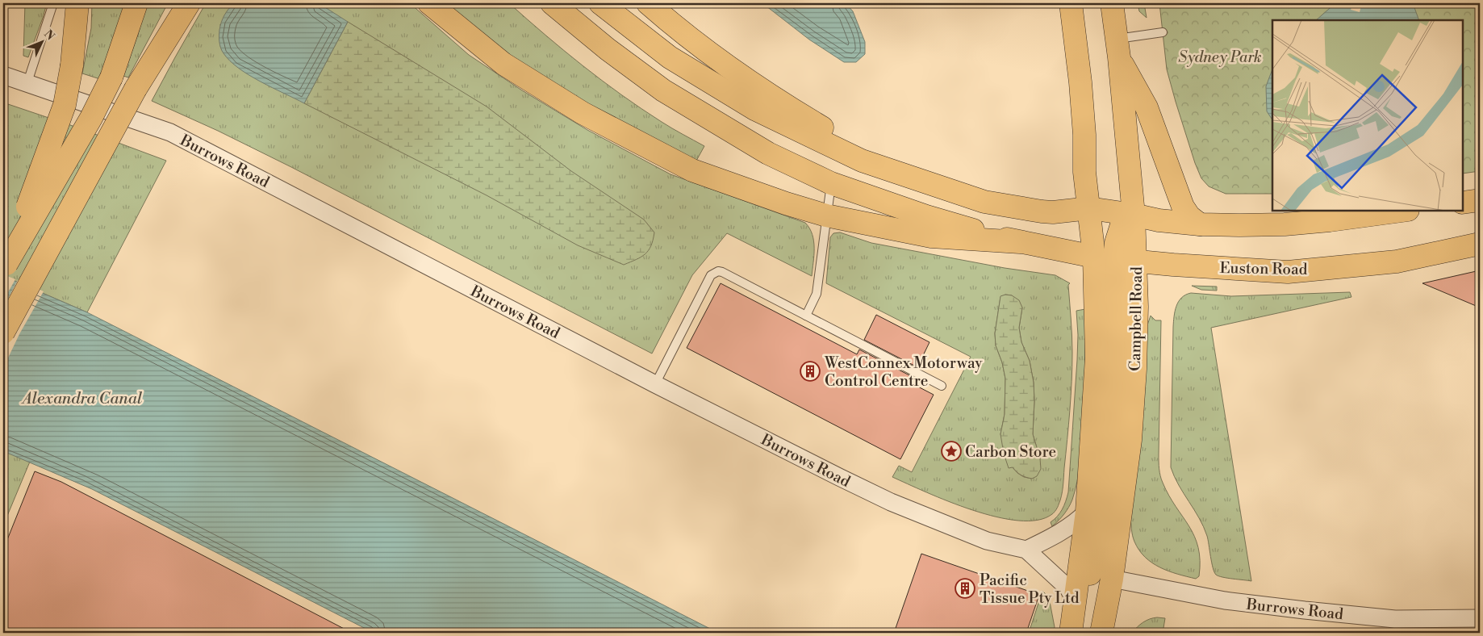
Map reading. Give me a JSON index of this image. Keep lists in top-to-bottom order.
{
  "streets": {
    "main road": ["Euston Road", "Campbell Road"],
    "street": ["Burrows Road"]
  },
  "crossings": [
    ["Burrows Road", "Campbell Road"],
    ["Euston Road", "Campbell Road"]
  ],
  "water": ["Alexandra Canal"],
  "parks": ["Sydney Park"],
  "places": {
    "building": ["WestConnex Motorway Control Centre", "Pacific Tissue Pty Ltd"],
    "place": ["Carbon Store"]
  },
  "north": "top right"
}
